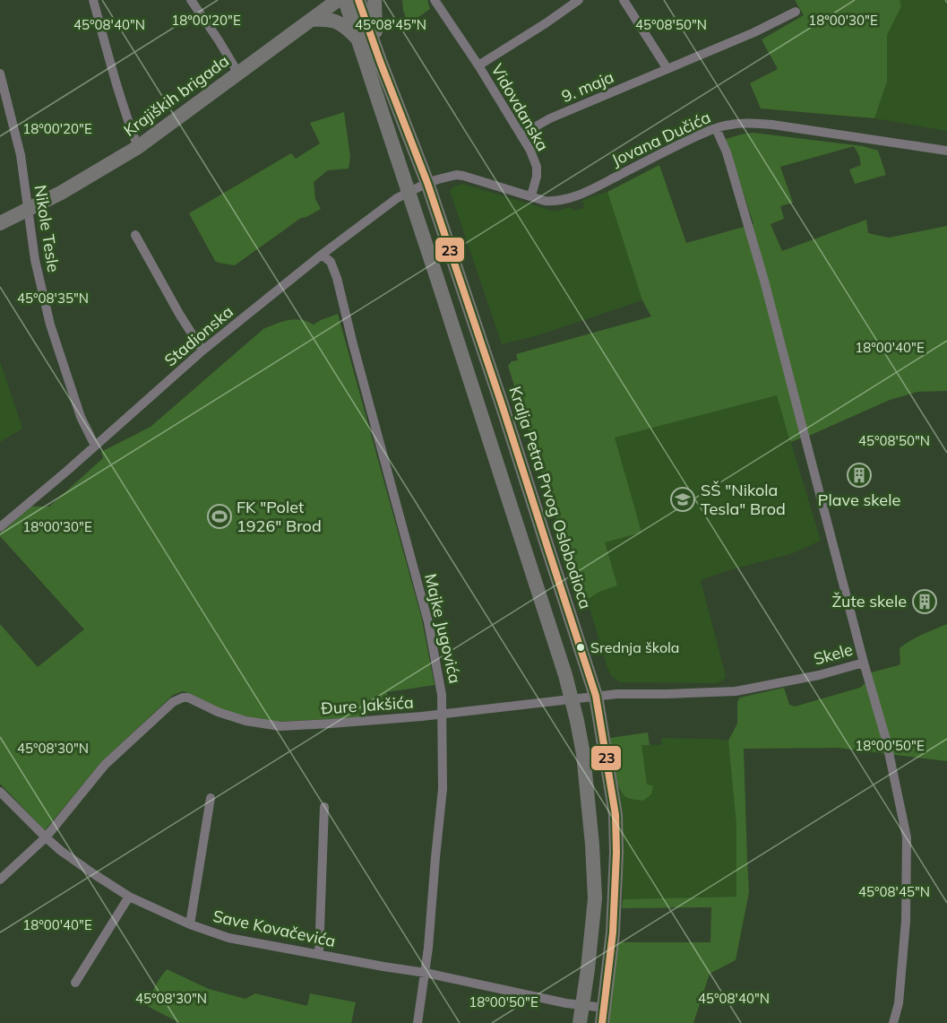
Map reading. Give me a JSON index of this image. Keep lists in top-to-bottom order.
{
  "streets": {
    "main road": ["Krajiških brigada", "Kralja Petra Prvog Oslobodioca"],
    "street": [
      "9. maja",
      "Vidovdanska",
      "Jovana Dučića",
      "Nikole Tesle",
      "Stadionska",
      "Majke Jugovića",
      "Skele",
      "Đure Jakšića",
      "Save Kovačevića"
    ]
  },
  "crossings": [
    ["9. maja", "Vidovdanska"],
    ["Krajiških brigada", "Nikole Tesle"],
    ["Vidovdanska", "Jovana Dučića"],
    ["Jovana Dučića", "Stadionska"],
    ["Jovana Dučića", "Kralja Petra Prvog Oslobodioca"],
    ["Jovana Dučića", "Skele"],
    ["Nikole Tesle", "Stadionska"],
    ["Stadionska", "Kralja Petra Prvog Oslobodioca"],
    ["Stadionska", "Majke Jugovića"],
    ["Kralja Petra Prvog Oslobodioca", "Skele"],
    ["Kralja Petra Prvog Oslobodioca", "Đure Jakšića"],
    ["Kralja Petra Prvog Oslobodioca", "Save Kovačevića"],
    ["Majke Jugovića", "Đure Jakšića"],
    ["Majke Jugovića", "Save Kovačevića"],
    ["Skele", "Đure Jakšića"],
    ["Đure Jakšića", "Save Kovačevića"]
  ],
  "places": {
    "building": ["Plave skele", "Žute skele"],
    "school or university": ["SŠ \"Nikola Tesla\" Brod"],
    "sports": ["FK \"Polet 1926\" Brod"],
    "other": ["Srednja škola"]
  },
  "lines": ["transit line 23"],
  "coordinates": [
    "18°00'20\"E",
    "18°00'30\"E",
    "45°08'40\"N",
    "45°08'45\"N",
    "45°08'50\"N",
    "45°08'35\"N",
    "18°00'40\"E",
    "18°00'50\"E",
    "45°08'30\"N"
  ]
}
